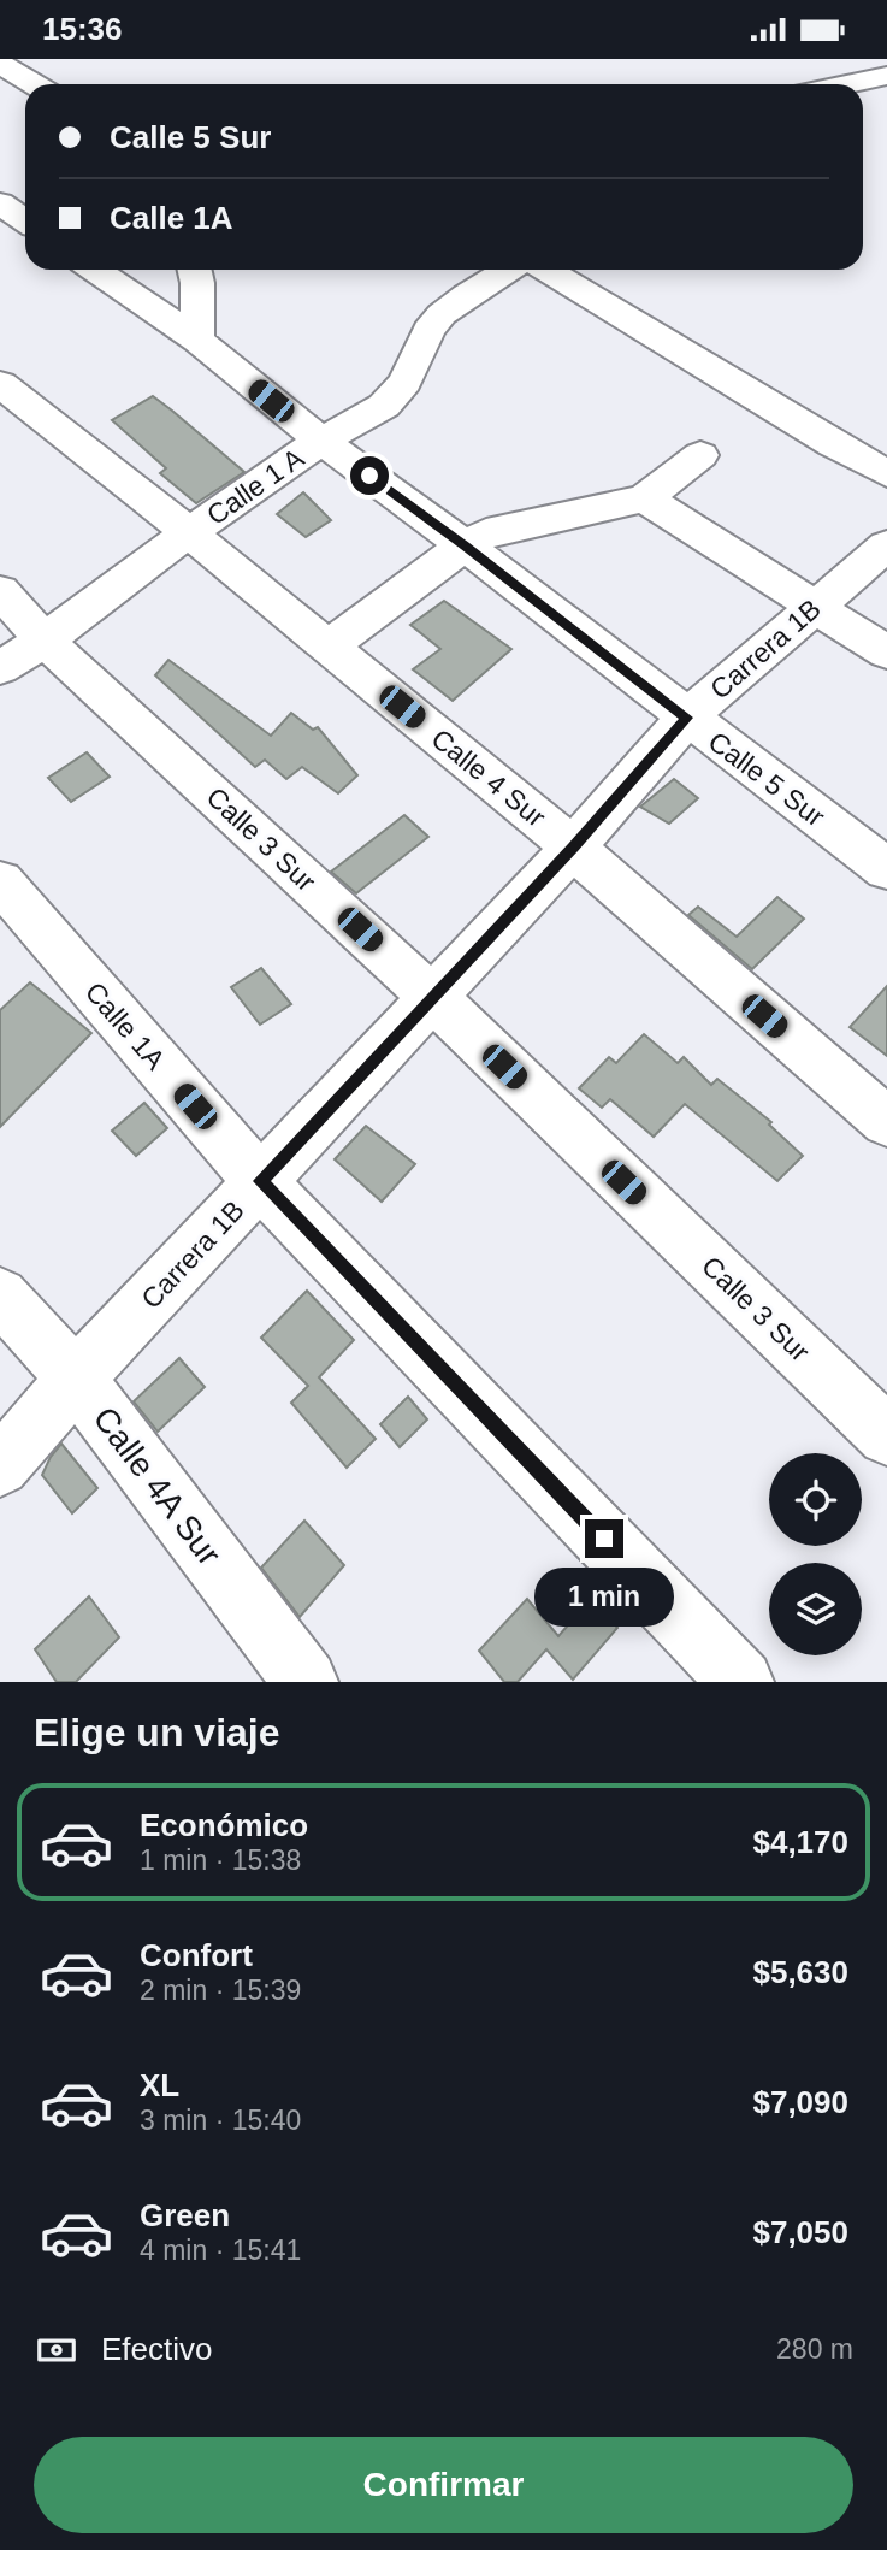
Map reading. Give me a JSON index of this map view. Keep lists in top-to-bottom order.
{
  "streets": {
    "street": [
      "Calle 1 A",
      "Carrera 1B",
      "Calle 4 Sur",
      "Calle 5 Sur",
      "Calle 3 Sur",
      "Calle 1A",
      "Calle 4A Sur"
    ]
  },
  "crossings": [
    ["Calle 1 A", "Calle 4 Sur"],
    ["Calle 1 A", "Calle 5 Sur"],
    ["Carrera 1B", "Calle 4 Sur"],
    ["Carrera 1B", "Calle 5 Sur"],
    ["Carrera 1B", "Calle 3 Sur"],
    ["Carrera 1B", "Calle 1A"],
    ["Carrera 1B", "Calle 4A Sur"]
  ],
  "page": {
    "status": "15:36",
    "banner": ["Calle 5 Sur", "Calle 1A"],
    "bubble": "1 min",
    "heading": "Elige un viaje",
    "list": [
      {
        "name": "Económico",
        "note": "1 min · 15:38",
        "value": "$4,170"
      },
      {
        "name": "Confort",
        "note": "2 min · 15:39",
        "value": "$5,630"
      },
      {
        "name": "XL",
        "note": "3 min · 15:40",
        "value": "$7,090"
      },
      {
        "name": "Green",
        "note": "4 min · 15:41",
        "value": "$7,050"
      }
    ],
    "pay": ["Efectivo", "280 m"],
    "buttons": "Confirmar"
  }
}
